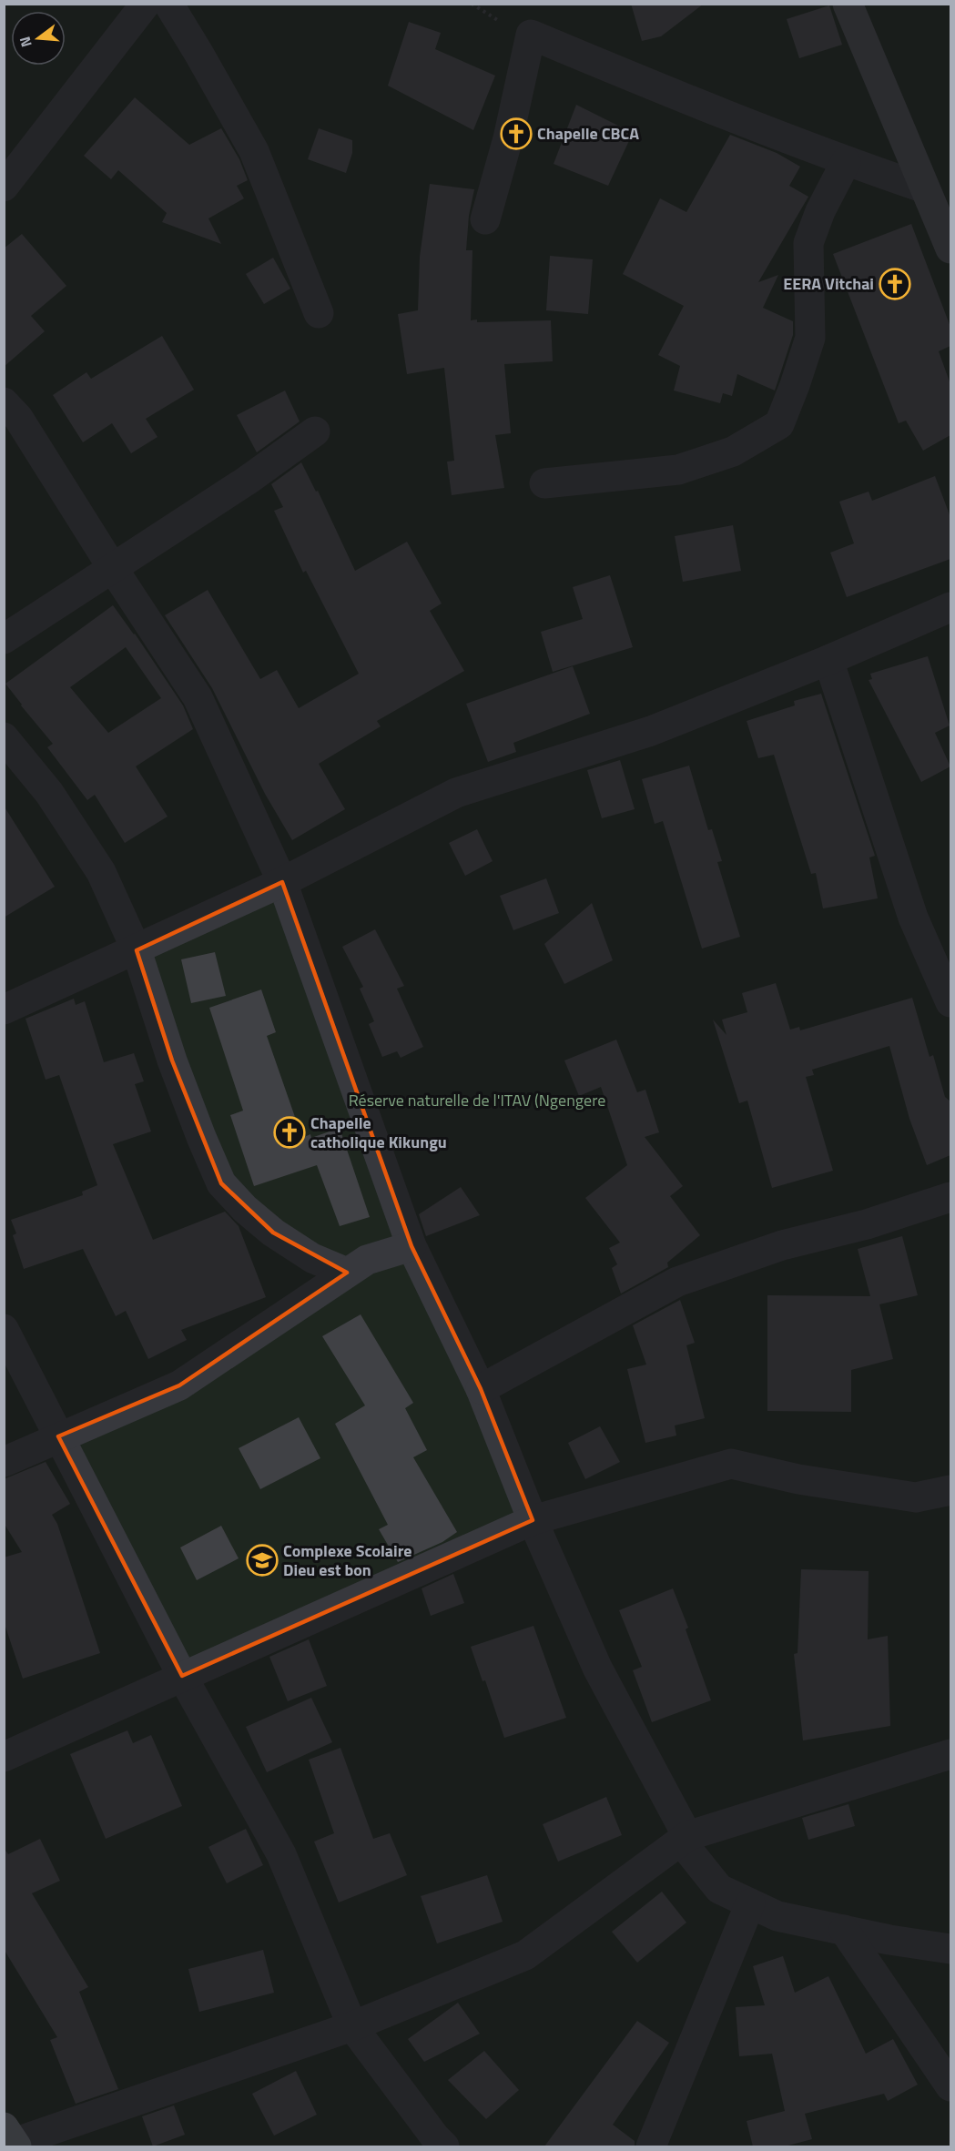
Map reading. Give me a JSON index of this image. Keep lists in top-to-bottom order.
{
  "parks": ["Réserve naturelle de l'ITAV (Ngengere"],
  "places": {
    "church": ["Chapelle CBCA", "EERA Vitchai", "Chapelle catholique Kikungu"],
    "school or university": ["Complexe Scolaire Dieu est bon"]
  },
  "north": "left"
}
